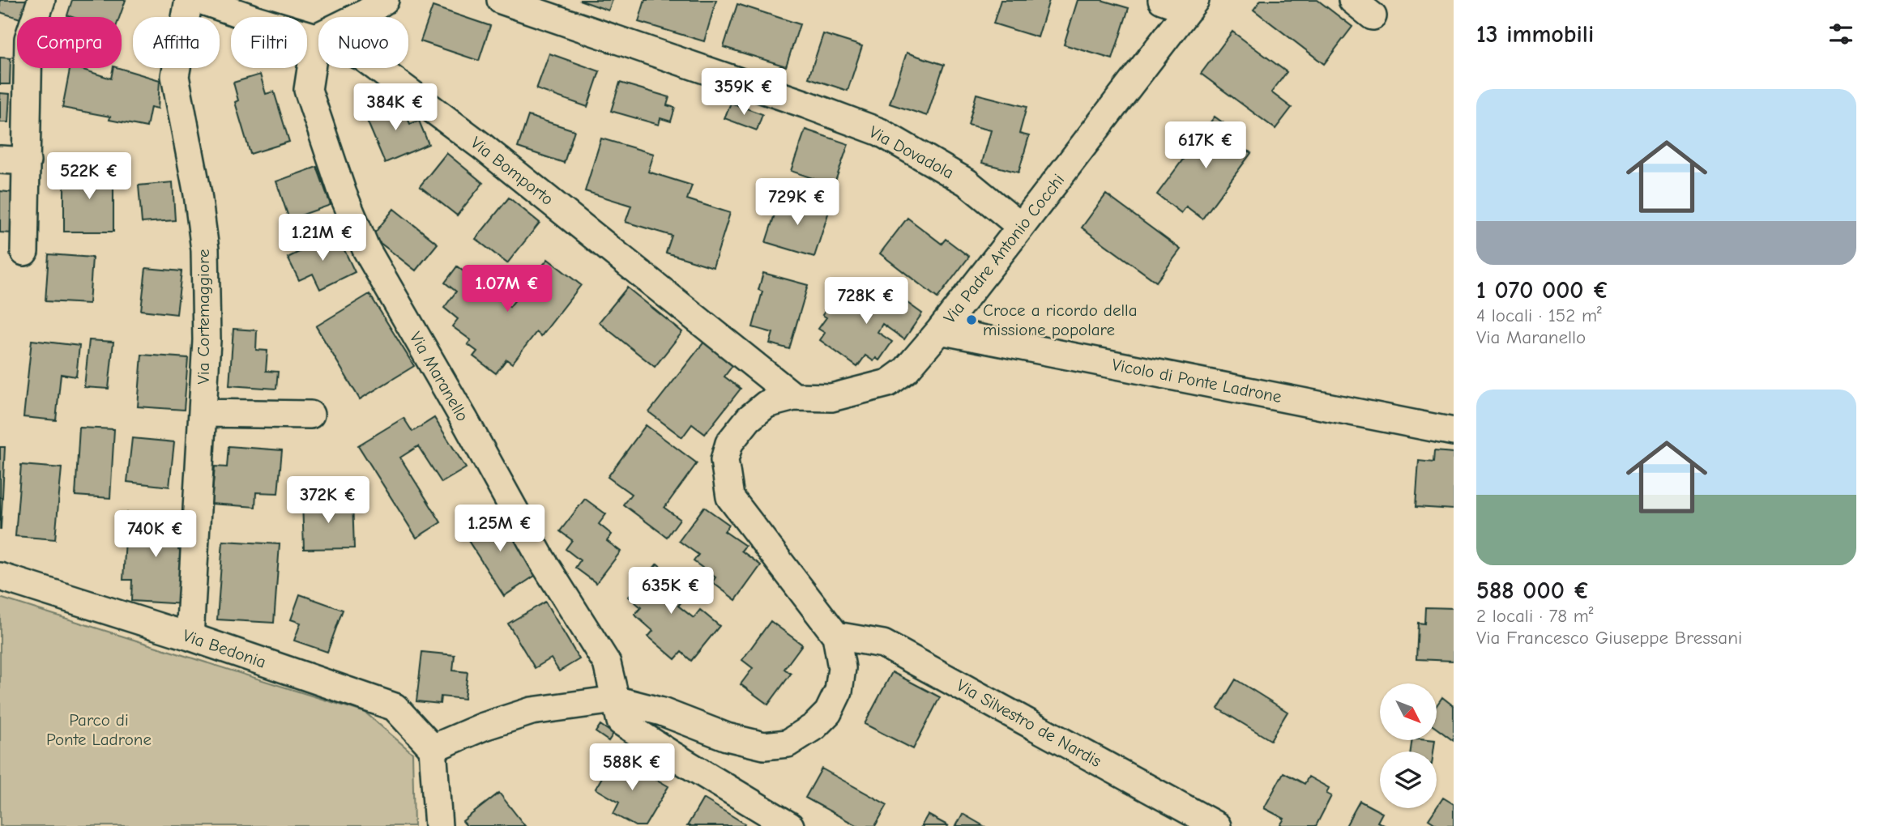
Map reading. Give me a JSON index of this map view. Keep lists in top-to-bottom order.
{
  "streets": {
    "street": [
      "Via Dovadola",
      "Via Bomporto",
      "Via Padre Antonio Cocchi",
      "Via Cortemaggiore",
      "Via Maranello",
      "Vicolo di Ponte Ladrone",
      "Via Bedonia",
      "Via Silvestro de Nardis"
    ]
  },
  "crossings": [
    ["Via Dovadola", "Via Padre Antonio Cocchi"],
    ["Via Bomporto", "Via Padre Antonio Cocchi"],
    ["Via Bomporto", "Via Maranello"],
    ["Via Padre Antonio Cocchi", "Via Maranello"],
    ["Via Padre Antonio Cocchi", "Vicolo di Ponte Ladrone"],
    ["Via Padre Antonio Cocchi", "Via Bedonia"],
    ["Via Padre Antonio Cocchi", "Via Silvestro de Nardis"],
    ["Via Cortemaggiore", "Via Bedonia"]
  ],
  "parks": ["Parco di Ponte Ladrone"],
  "places": ["Croce a ricordo della missione popolare"],
  "north": "bottom right",
  "page": {
    "heading": "13 immobili",
    "chip": [
      "Compra",
      "Affitta",
      "Filtri",
      "Nuovo"
    ],
    "price": [
      "359K €",
      "384K €",
      "617K €",
      "522K €",
      "729K €",
      "1.21M €",
      "1.07M €",
      "728K €",
      "372K €",
      "1.25M €",
      "740K €",
      "635K €",
      "588K €"
    ],
    "list": [
      {
        "name": "1 070 000 €",
        "note": "4 locali · 152 m² · Via Maranello"
      },
      {
        "name": "588 000 €",
        "note": "2 locali · 78 m² · Via Francesco Giuseppe Bressani"
      }
    ]
  }
}
